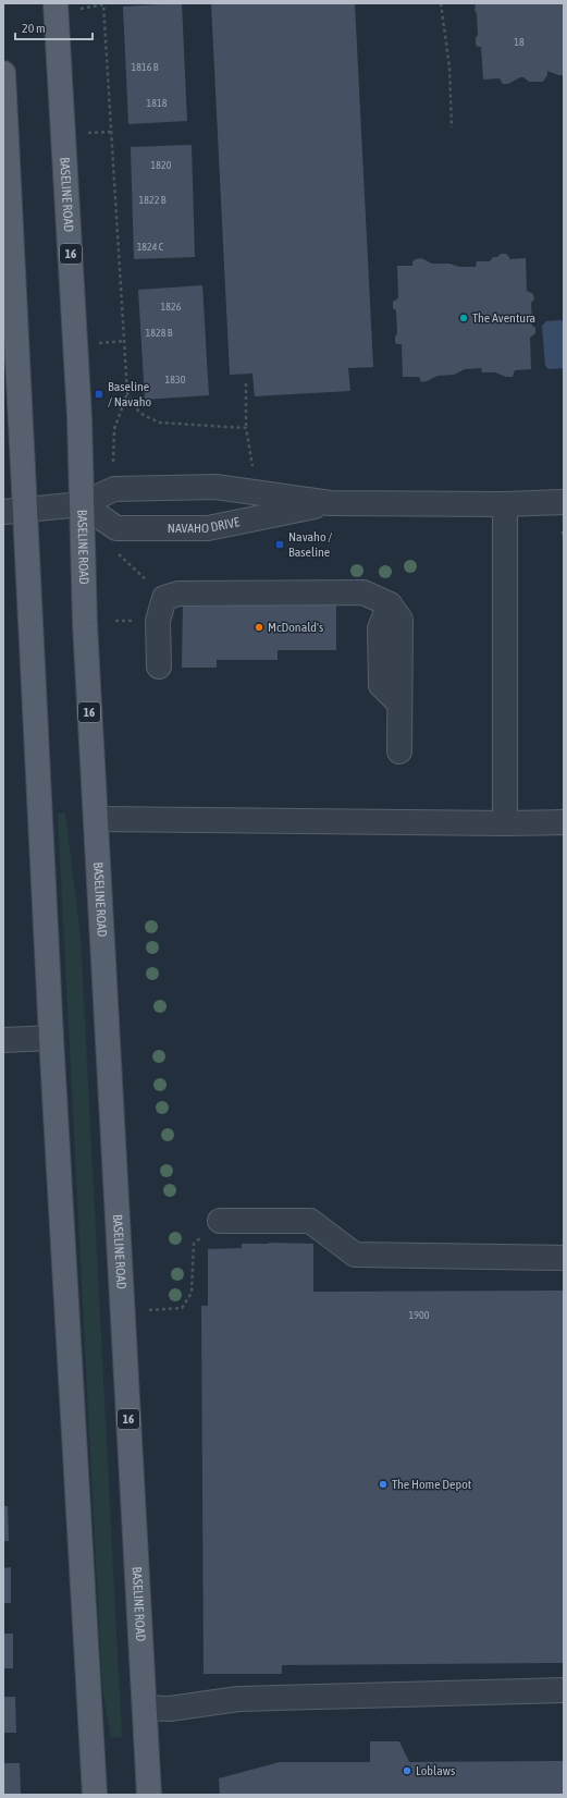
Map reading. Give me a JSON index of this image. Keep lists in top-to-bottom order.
{
  "streets": {
    "main road": ["BASELINE ROAD", "16"],
    "street": ["NAVAHO DRIVE"]
  },
  "crossings": [
    ["BASELINE ROAD", "NAVAHO DRIVE"]
  ],
  "places": {
    "other": [
      "The Aventura",
      "McDonald's",
      "The Home Depot",
      "Loblaws"
    ],
    "transit": ["Baseline / Navaho", "Navaho / Baseline"]
  },
  "house_numbers": [
    "18",
    "1816 B",
    "1818",
    "1820",
    "1822 B",
    "1824 C",
    "1826",
    "1828 B",
    "1830",
    "1900"
  ],
  "scale_bar": "20 m"
}
